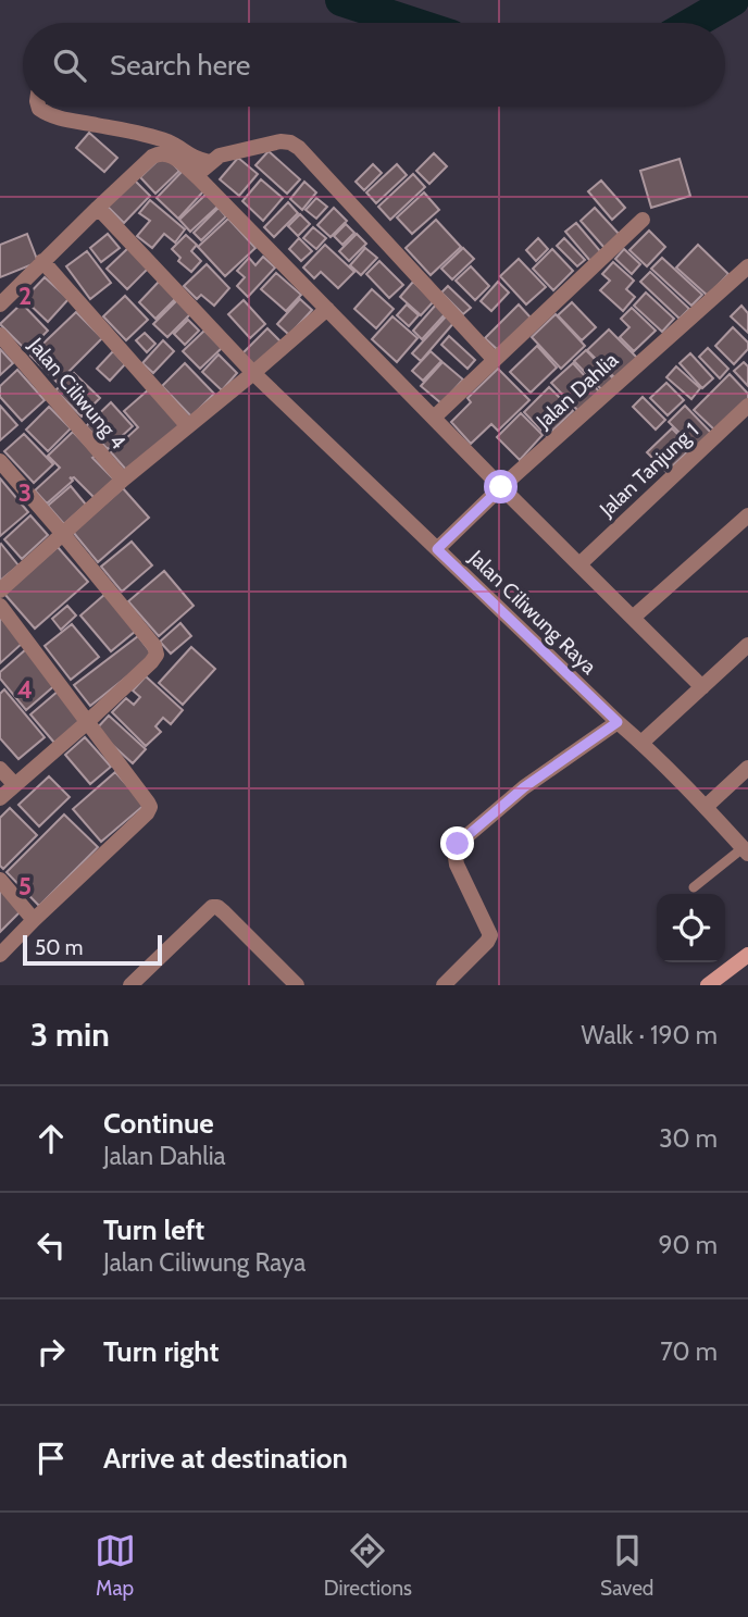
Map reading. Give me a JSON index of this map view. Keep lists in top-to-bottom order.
{
  "streets": {
    "street": [
      "Jalan Dahlia",
      "Jalan Ciliwung 4",
      "Jalan Tanjung 1",
      "Jalan Ciliwung Raya"
    ]
  },
  "crossings": [
    ["Jalan Dahlia", "Jalan Ciliwung Raya"]
  ],
  "scale_bar": "50 m",
  "page": {
    "search": "Search here",
    "scale": "50 m",
    "heading": ["3 min", "Walk · 190 m"],
    "list": [
      ["Continue", "Jalan Dahlia", "30 m"],
      ["Turn left", "Jalan Ciliwung Raya", "90 m"],
      ["Turn right", "70 m"],
      "Arrive at destination"
    ],
    "nav": ["Map", "Directions", "Saved"]
  },
  "grid": {
    "rows": [
      "2",
      "3",
      "4",
      "5"
    ]
  }
}
